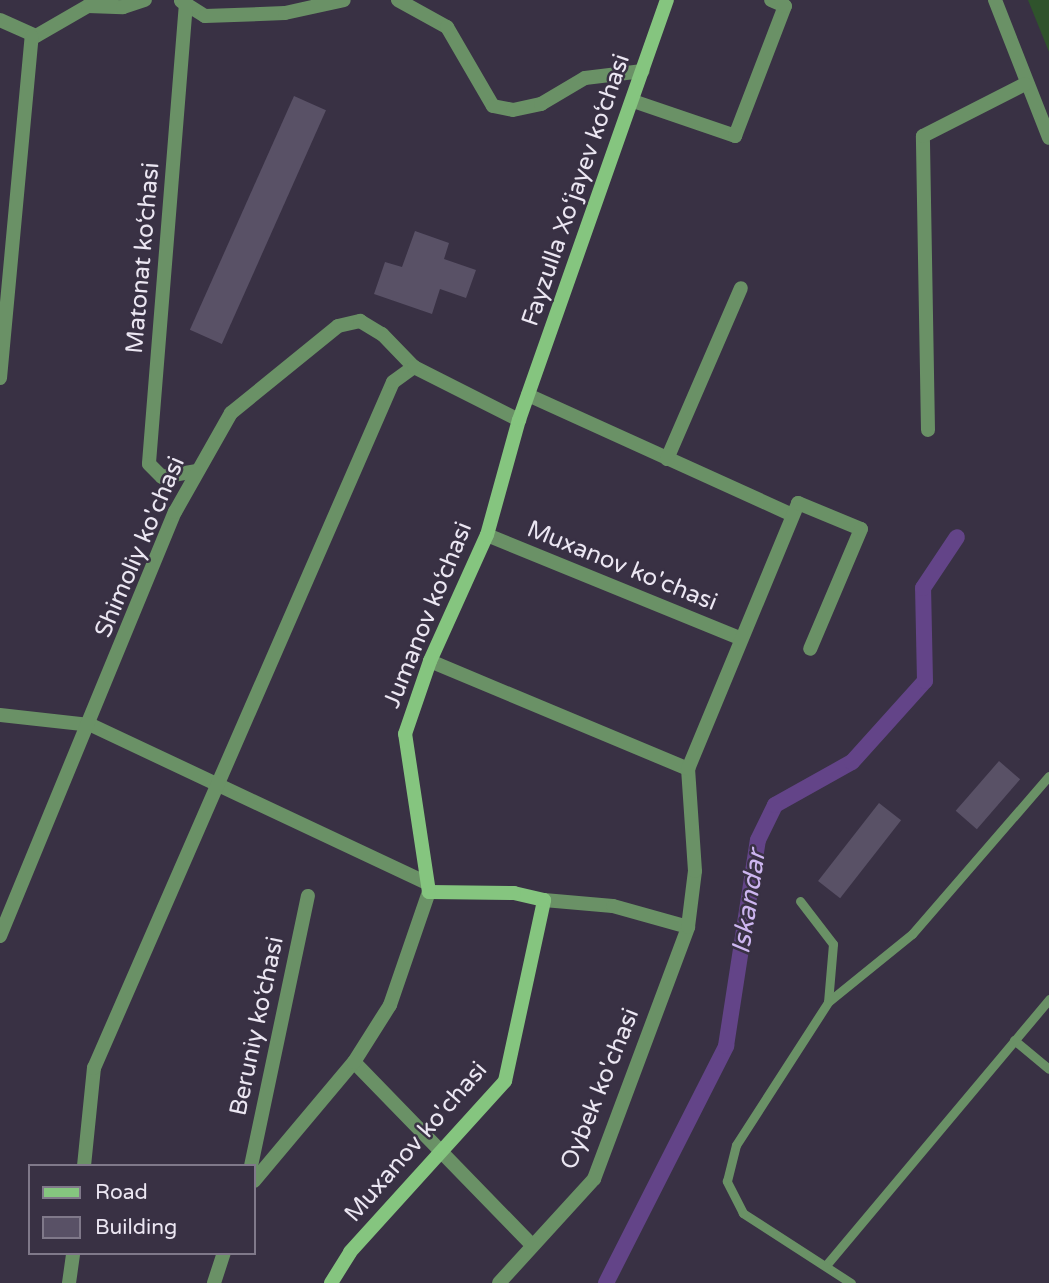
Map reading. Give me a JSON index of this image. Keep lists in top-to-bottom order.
{
  "streets": {
    "street": [
      "Fayzulla Xo‘jayev ko‘chasi",
      "Matonat ko‘chasi",
      "Shimoliy ko'chasi",
      "Muxanov ko'chasi",
      "Jumanov ko‘chasi",
      "Beruniy ko‘chasi",
      "Oybek ko'chasi"
    ]
  },
  "crossings": [
    ["Fayzulla Xo‘jayev ko‘chasi", "Jumanov ko‘chasi"],
    ["Matonat ko‘chasi", "Shimoliy ko'chasi"],
    ["Muxanov ko'chasi", "Jumanov ko‘chasi"],
    ["Muxanov ko'chasi", "Oybek ko'chasi"]
  ],
  "water": ["Iskandar"],
  "legend": ["Road", "Building"]
}
